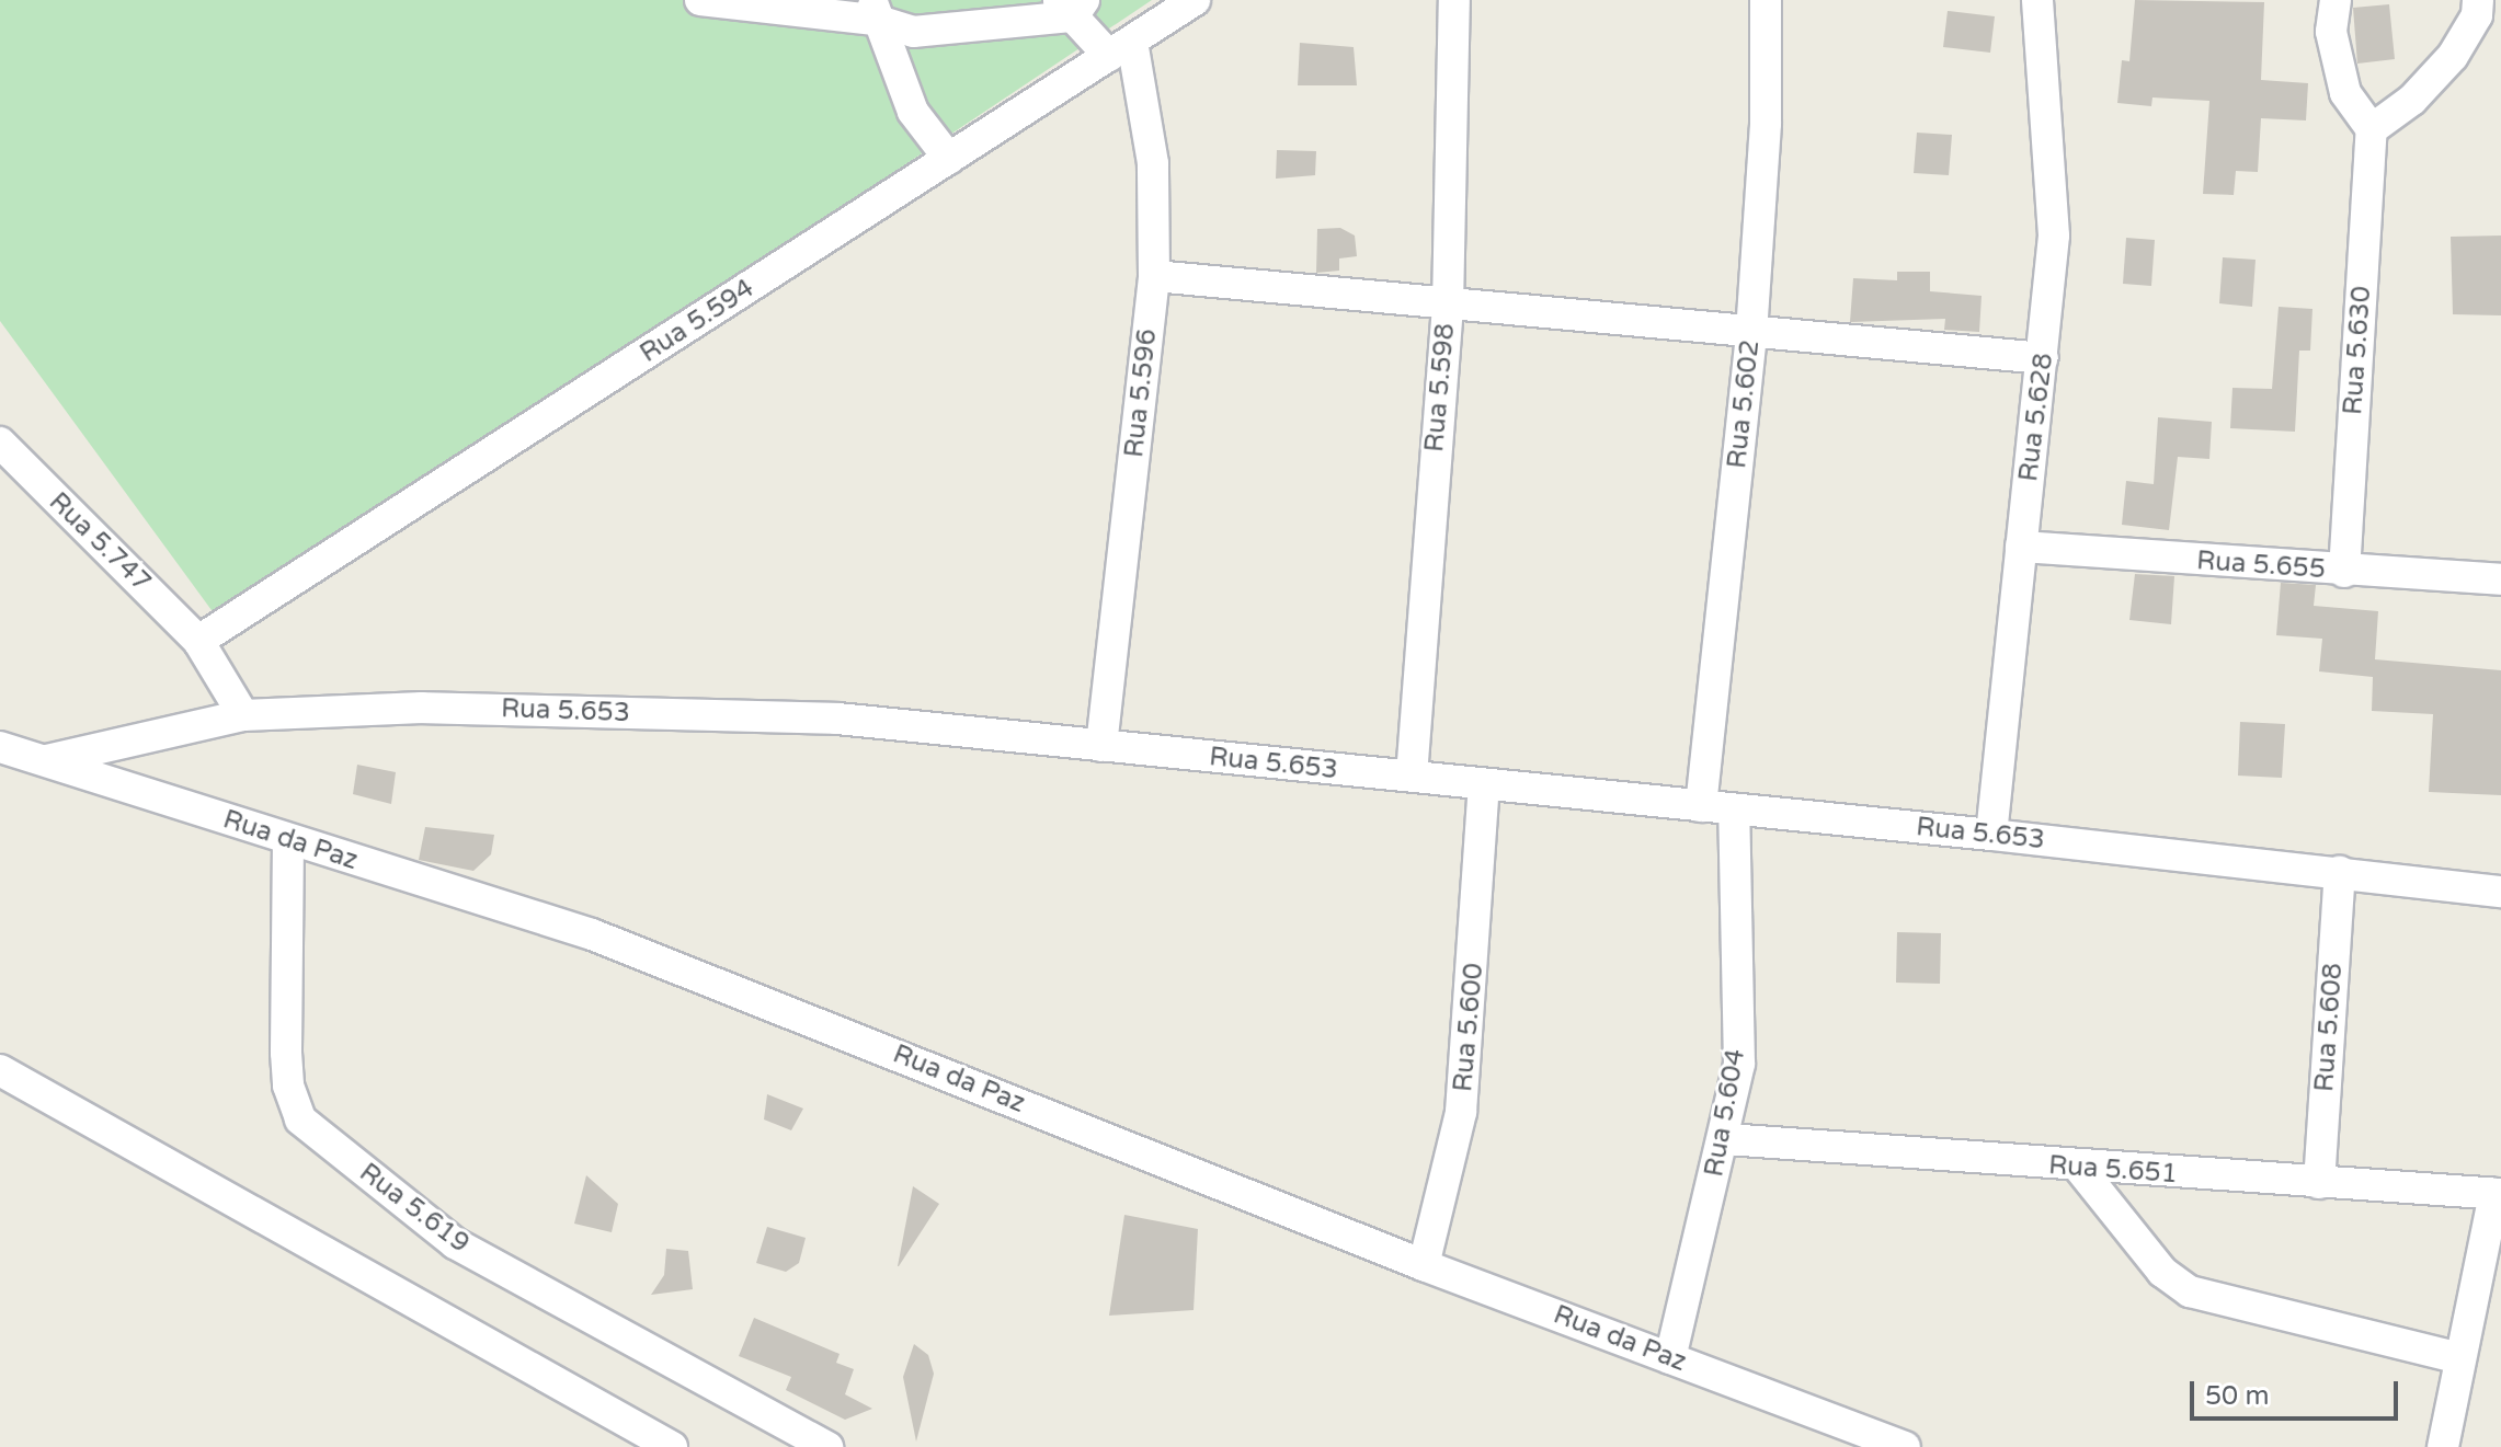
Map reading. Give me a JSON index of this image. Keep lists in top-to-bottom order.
{
  "streets": {
    "street": [
      "Rua 5.594",
      "Rua 5.630",
      "Rua 5.598",
      "Rua 5.596",
      "Rua 5.602",
      "Rua 5.628",
      "Rua 5.747",
      "Rua 5.655",
      "Rua 5.653",
      "Rua da Paz",
      "Rua 5.600",
      "Rua 5.608",
      "Rua 5.604",
      "Rua 5.651",
      "Rua 5.619"
    ]
  },
  "crossings": [
    ["Rua 5.594", "Rua 5.596"],
    ["Rua 5.594", "Rua 5.747"],
    ["Rua 5.630", "Rua 5.655"],
    ["Rua 5.598", "Rua 5.653"],
    ["Rua 5.596", "Rua 5.653"],
    ["Rua 5.602", "Rua 5.653"],
    ["Rua 5.628", "Rua 5.655"],
    ["Rua 5.628", "Rua 5.653"],
    ["Rua 5.747", "Rua 5.653"],
    ["Rua 5.653", "Rua da Paz"],
    ["Rua 5.653", "Rua 5.600"],
    ["Rua 5.653", "Rua 5.608"],
    ["Rua 5.653", "Rua 5.604"],
    ["Rua da Paz", "Rua 5.600"],
    ["Rua da Paz", "Rua 5.604"],
    ["Rua da Paz", "Rua 5.619"],
    ["Rua 5.608", "Rua 5.651"],
    ["Rua 5.604", "Rua 5.651"]
  ],
  "scale_bar": "50 m"
}
